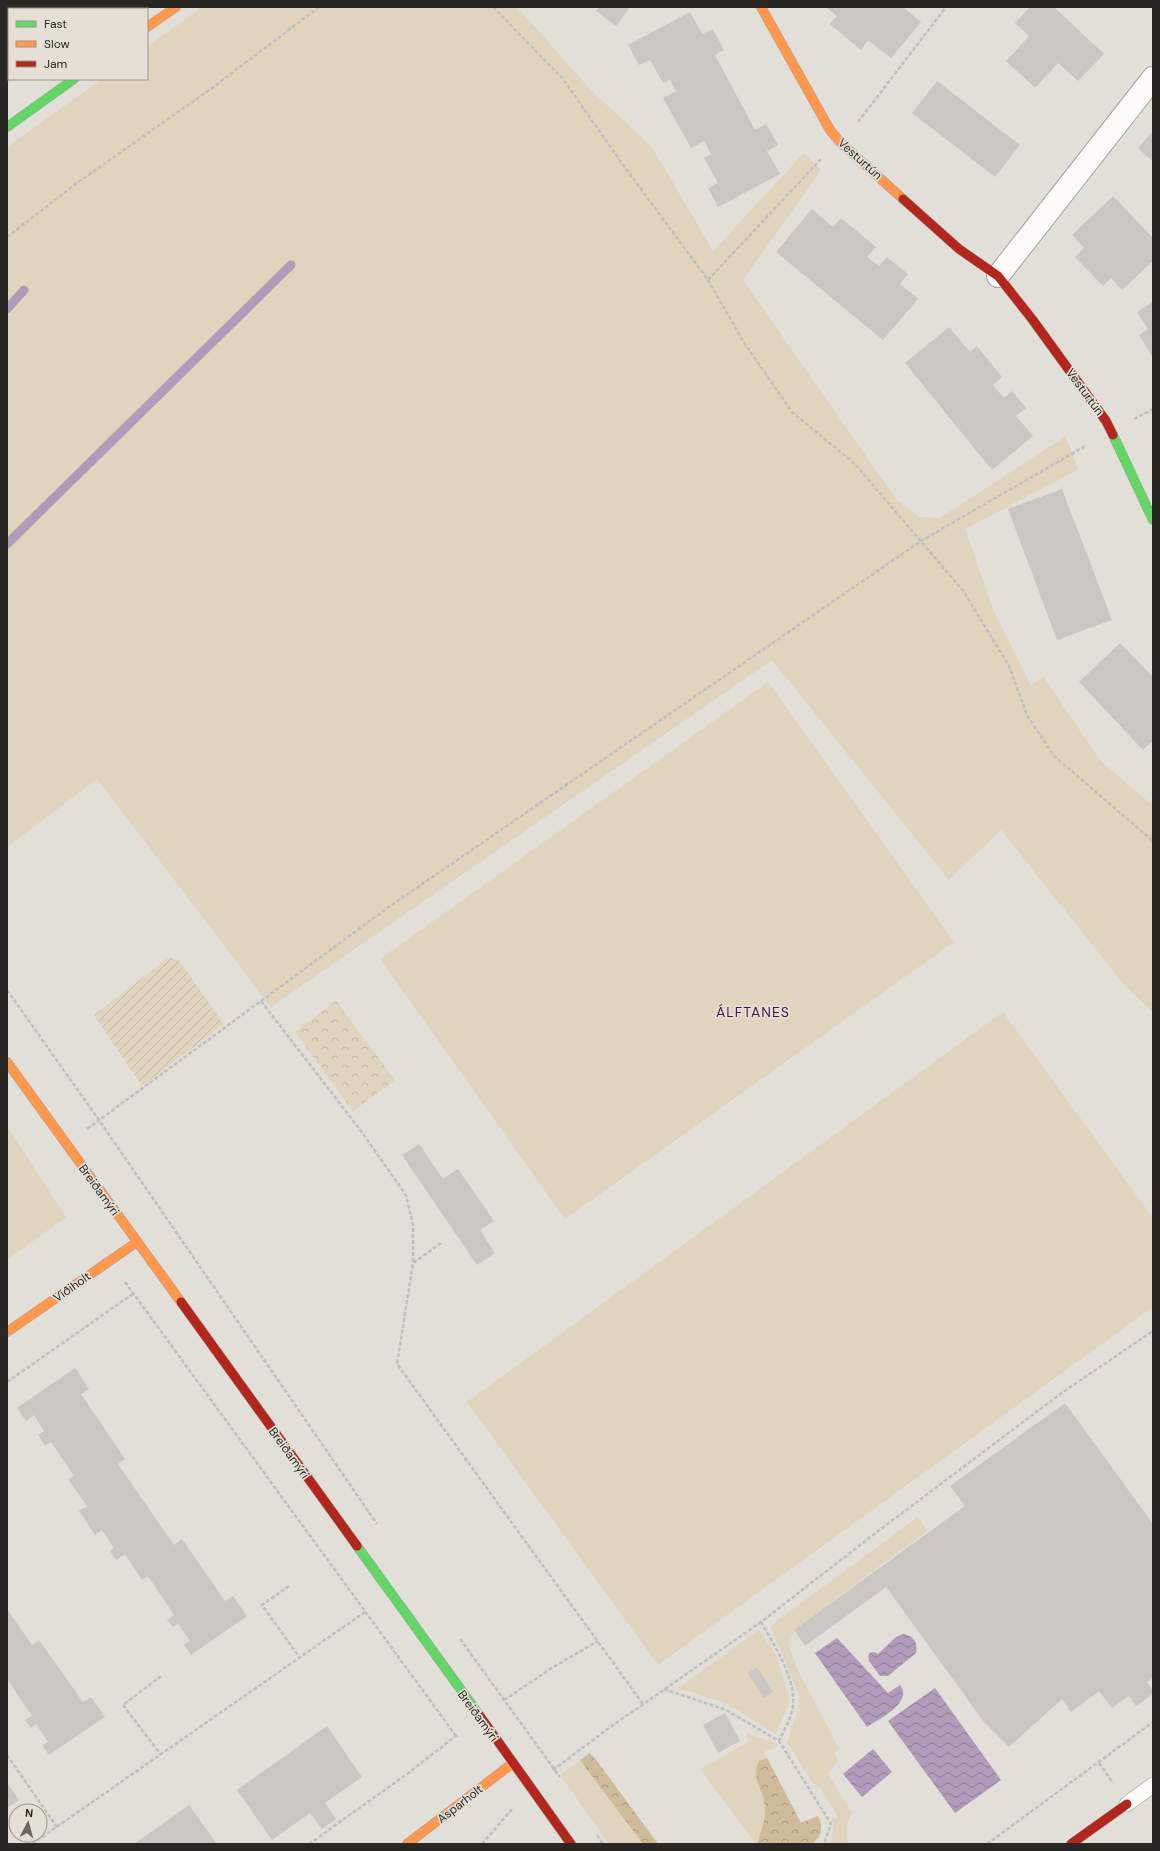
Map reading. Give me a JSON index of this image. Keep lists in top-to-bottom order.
{
  "streets": {
    "street": [
      "Vesturtún",
      "Breiðamýri",
      "Víðiholt",
      "Asparholt"
    ]
  },
  "crossings": [
    ["Breiðamýri", "Víðiholt"],
    ["Breiðamýri", "Asparholt"]
  ],
  "districts": ["ÁLFTANES"],
  "legend": ["Fast", "Slow", "Jam"],
  "north": "top"
}
